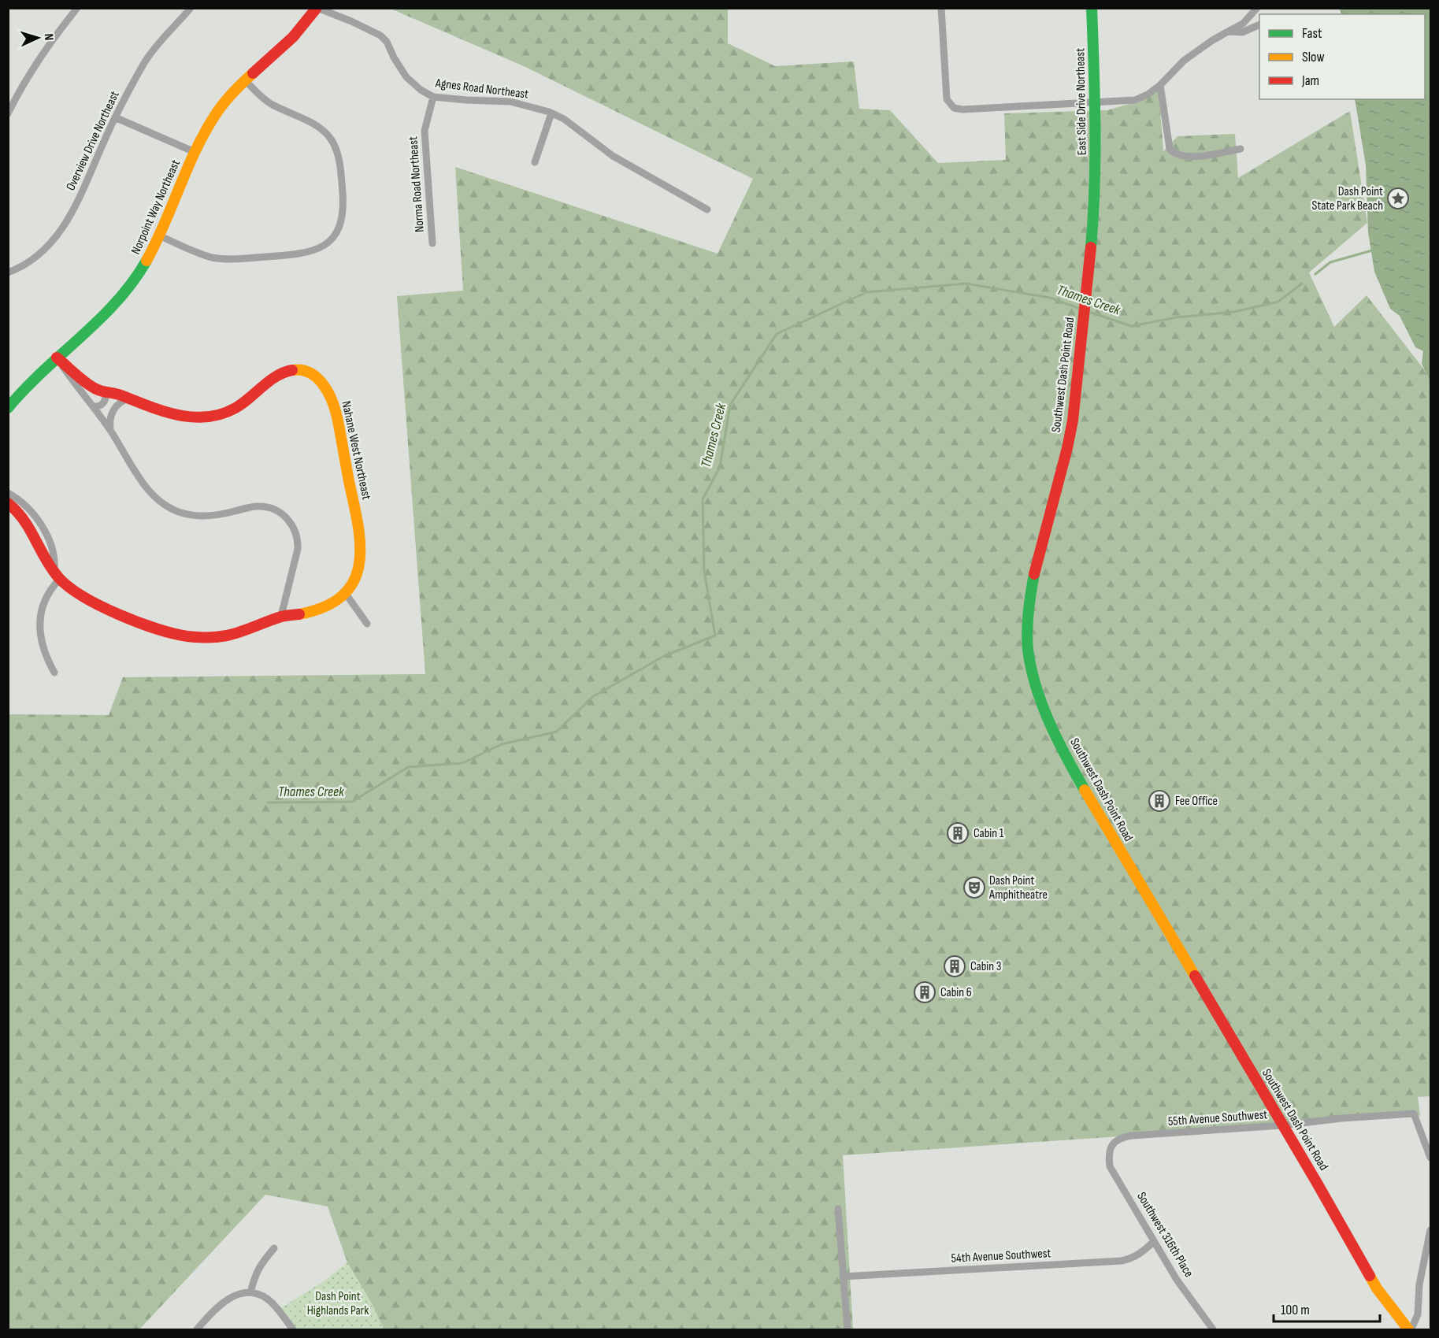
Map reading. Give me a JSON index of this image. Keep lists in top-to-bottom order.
{
  "streets": {
    "street": [
      "Agnes Road Northeast",
      "East Side Drive Northeast",
      "Overview Drive Northeast",
      "Norma Road Northeast",
      "Norpoint Way Northeast",
      "Southwest Dash Point Road",
      "Nahane West Northeast",
      "55th Avenue Southwest",
      "Southwest 316th Place",
      "54th Avenue Southwest"
    ]
  },
  "crossings": [
    ["Agnes Road Northeast", "Norma Road Northeast"],
    ["Agnes Road Northeast", "Norpoint Way Northeast"],
    ["East Side Drive Northeast", "Southwest Dash Point Road"],
    ["Norpoint Way Northeast", "Nahane West Northeast"],
    ["Southwest Dash Point Road", "55th Avenue Southwest"],
    ["55th Avenue Southwest", "Southwest 316th Place"],
    ["Southwest 316th Place", "54th Avenue Southwest"]
  ],
  "water": ["Thames Creek"],
  "parks": ["Dash Point Highlands Park"],
  "places": {
    "place": ["Dash Point State Park Beach"],
    "building": [
      "Fee Office",
      "Cabin 1",
      "Cabin 3",
      "Cabin 6"
    ],
    "theatre": ["Dash Point Amphitheatre"]
  },
  "legend": ["Fast", "Slow", "Jam"],
  "scale_bar": "100 m",
  "north": "right"
}
